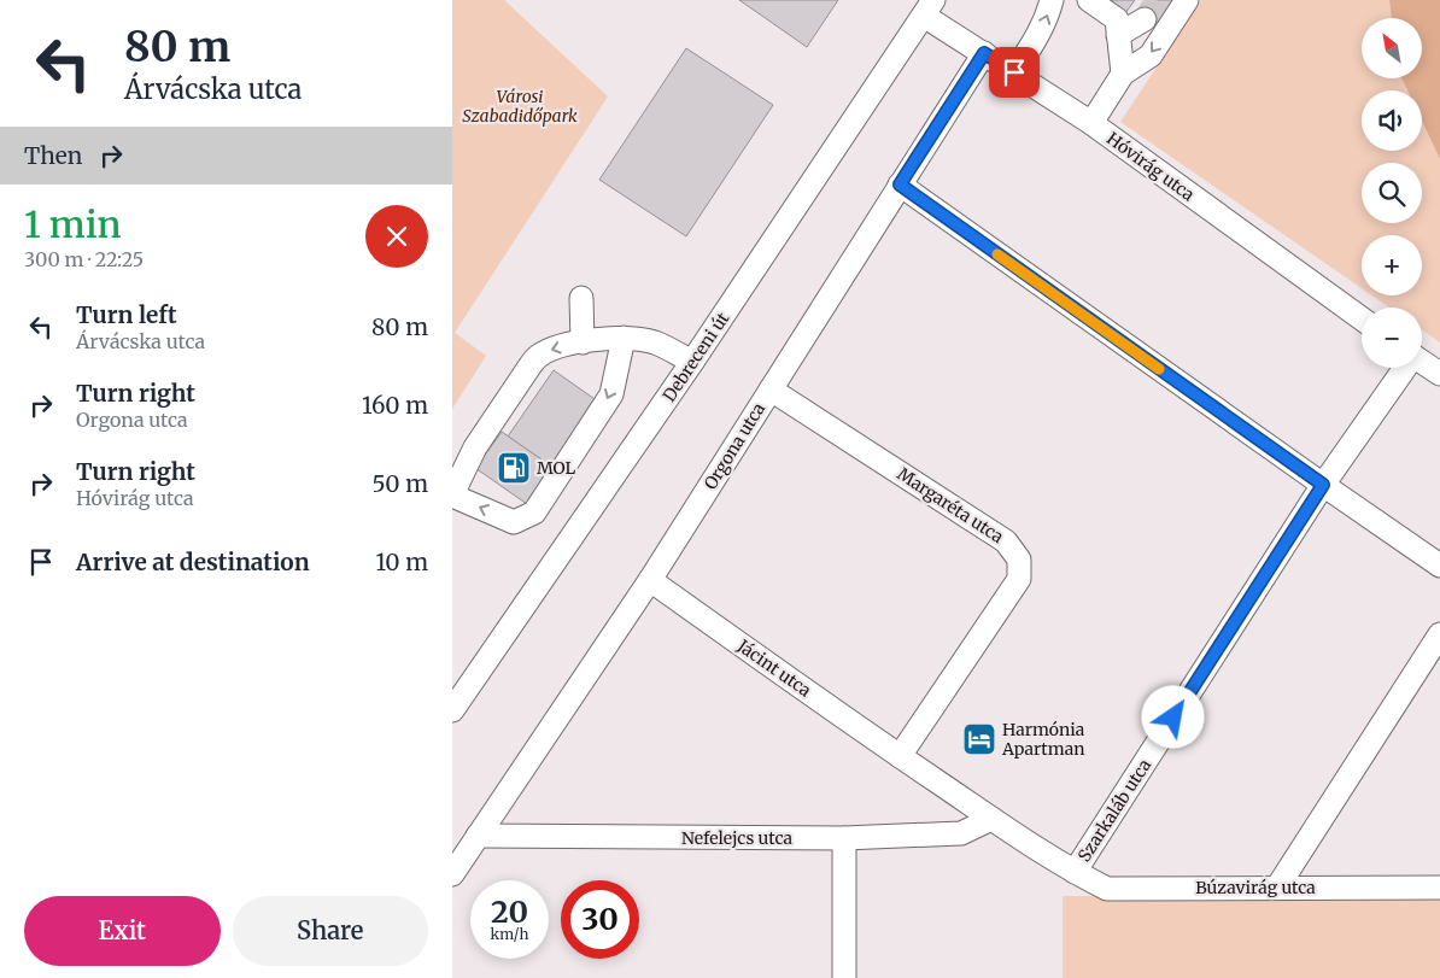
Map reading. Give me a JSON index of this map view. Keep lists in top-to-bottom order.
{
  "streets": {
    "street": [
      "Hóvirág utca",
      "Debreceni út",
      "Orgona utca",
      "Margaréta utca",
      "Jácint utca",
      "Szarkaláb utca",
      "Nefelejcs utca",
      "Búzavirág utca"
    ]
  },
  "crossings": [
    ["Hóvirág utca", "Debreceni út"],
    ["Hóvirág utca", "Orgona utca"],
    ["Orgona utca", "Margaréta utca"],
    ["Orgona utca", "Jácint utca"],
    ["Orgona utca", "Nefelejcs utca"],
    ["Margaréta utca", "Jácint utca"],
    ["Szarkaláb utca", "Búzavirág utca"]
  ],
  "parks": ["Városi Szabadidőpark"],
  "places": {
    "fuel station": ["MOL"],
    "hotel": ["Harmónia Apartman"]
  },
  "north": "top left",
  "page": {
    "turn": ["80 m", "Árvácska utca"],
    "map_buttons": ["+", "−"],
    "then": "Then",
    "heading": ["1 min", "300 m · 22:25"],
    "list": [
      {
        "name": "Turn left",
        "note": "Árvácska utca",
        "value": "80 m"
      },
      {
        "name": "Turn right",
        "note": "Orgona utca",
        "value": "160 m"
      },
      {
        "name": "Turn right",
        "note": "Hóvirág utca",
        "value": "50 m"
      },
      {
        "name": "Arrive at destination",
        "value": "10 m"
      }
    ],
    "speed": "20 km/h",
    "limit": "30",
    "buttons": ["Exit", "Share"]
  }
}
